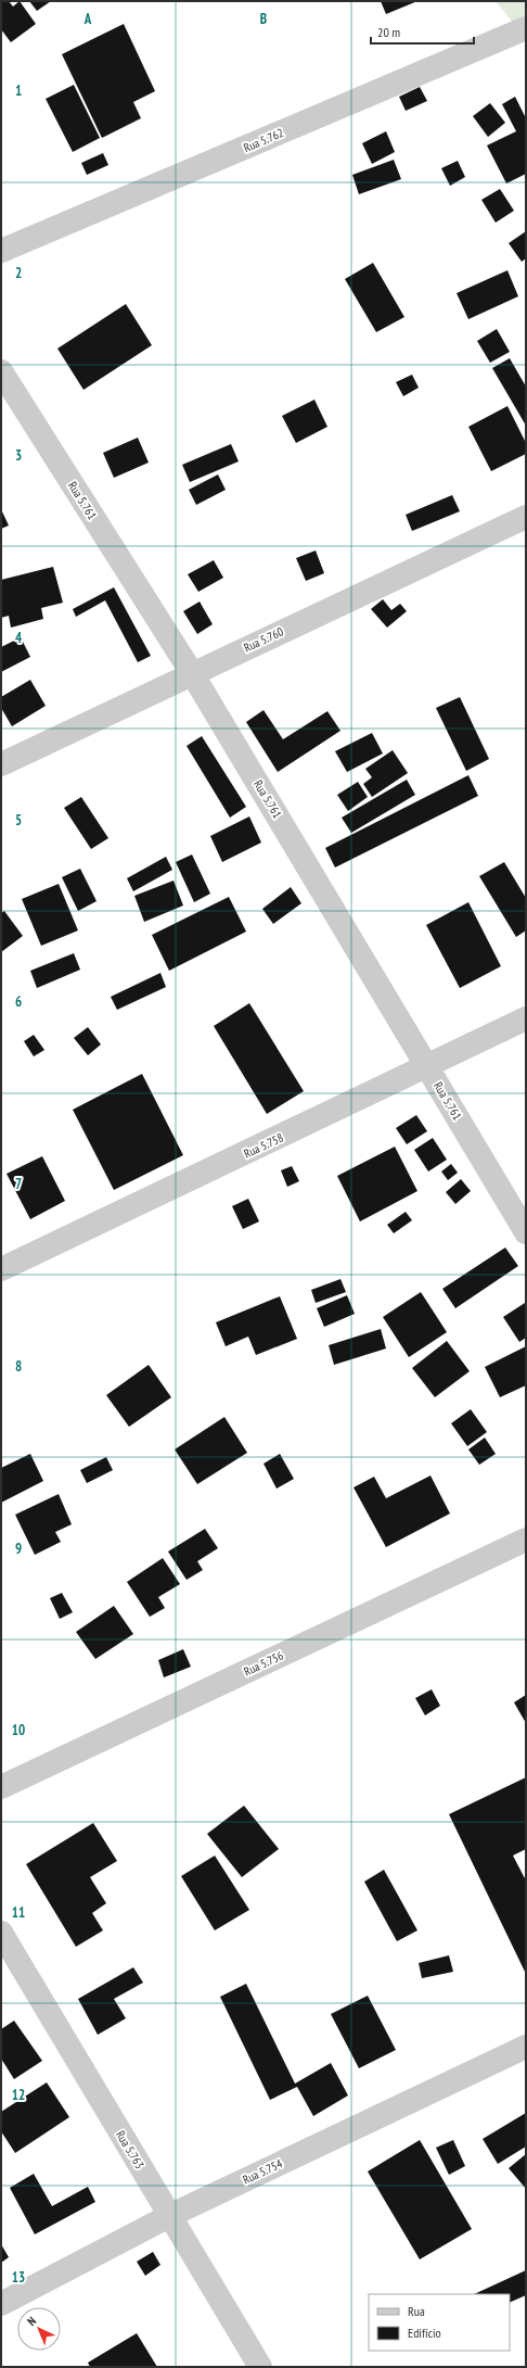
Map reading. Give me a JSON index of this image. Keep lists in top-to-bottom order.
{
  "streets": {
    "street": [
      "Rua 5.762",
      "Rua 5.761",
      "Rua 5.760",
      "Rua 5.758",
      "Rua 5.756",
      "Rua 5.763",
      "Rua 5.754"
    ]
  },
  "crossings": [
    ["Rua 5.761", "Rua 5.760"],
    ["Rua 5.761", "Rua 5.758"],
    ["Rua 5.763", "Rua 5.754"]
  ],
  "legend": ["Rua", "Edifício"],
  "scale_bar": "20 m",
  "north": "top left",
  "grid": {
    "columns": ["A", "B"],
    "rows": [
      "1",
      "2",
      "3",
      "4",
      "5",
      "6",
      "7",
      "8",
      "9",
      "10",
      "11",
      "12",
      "13"
    ]
  }
}
